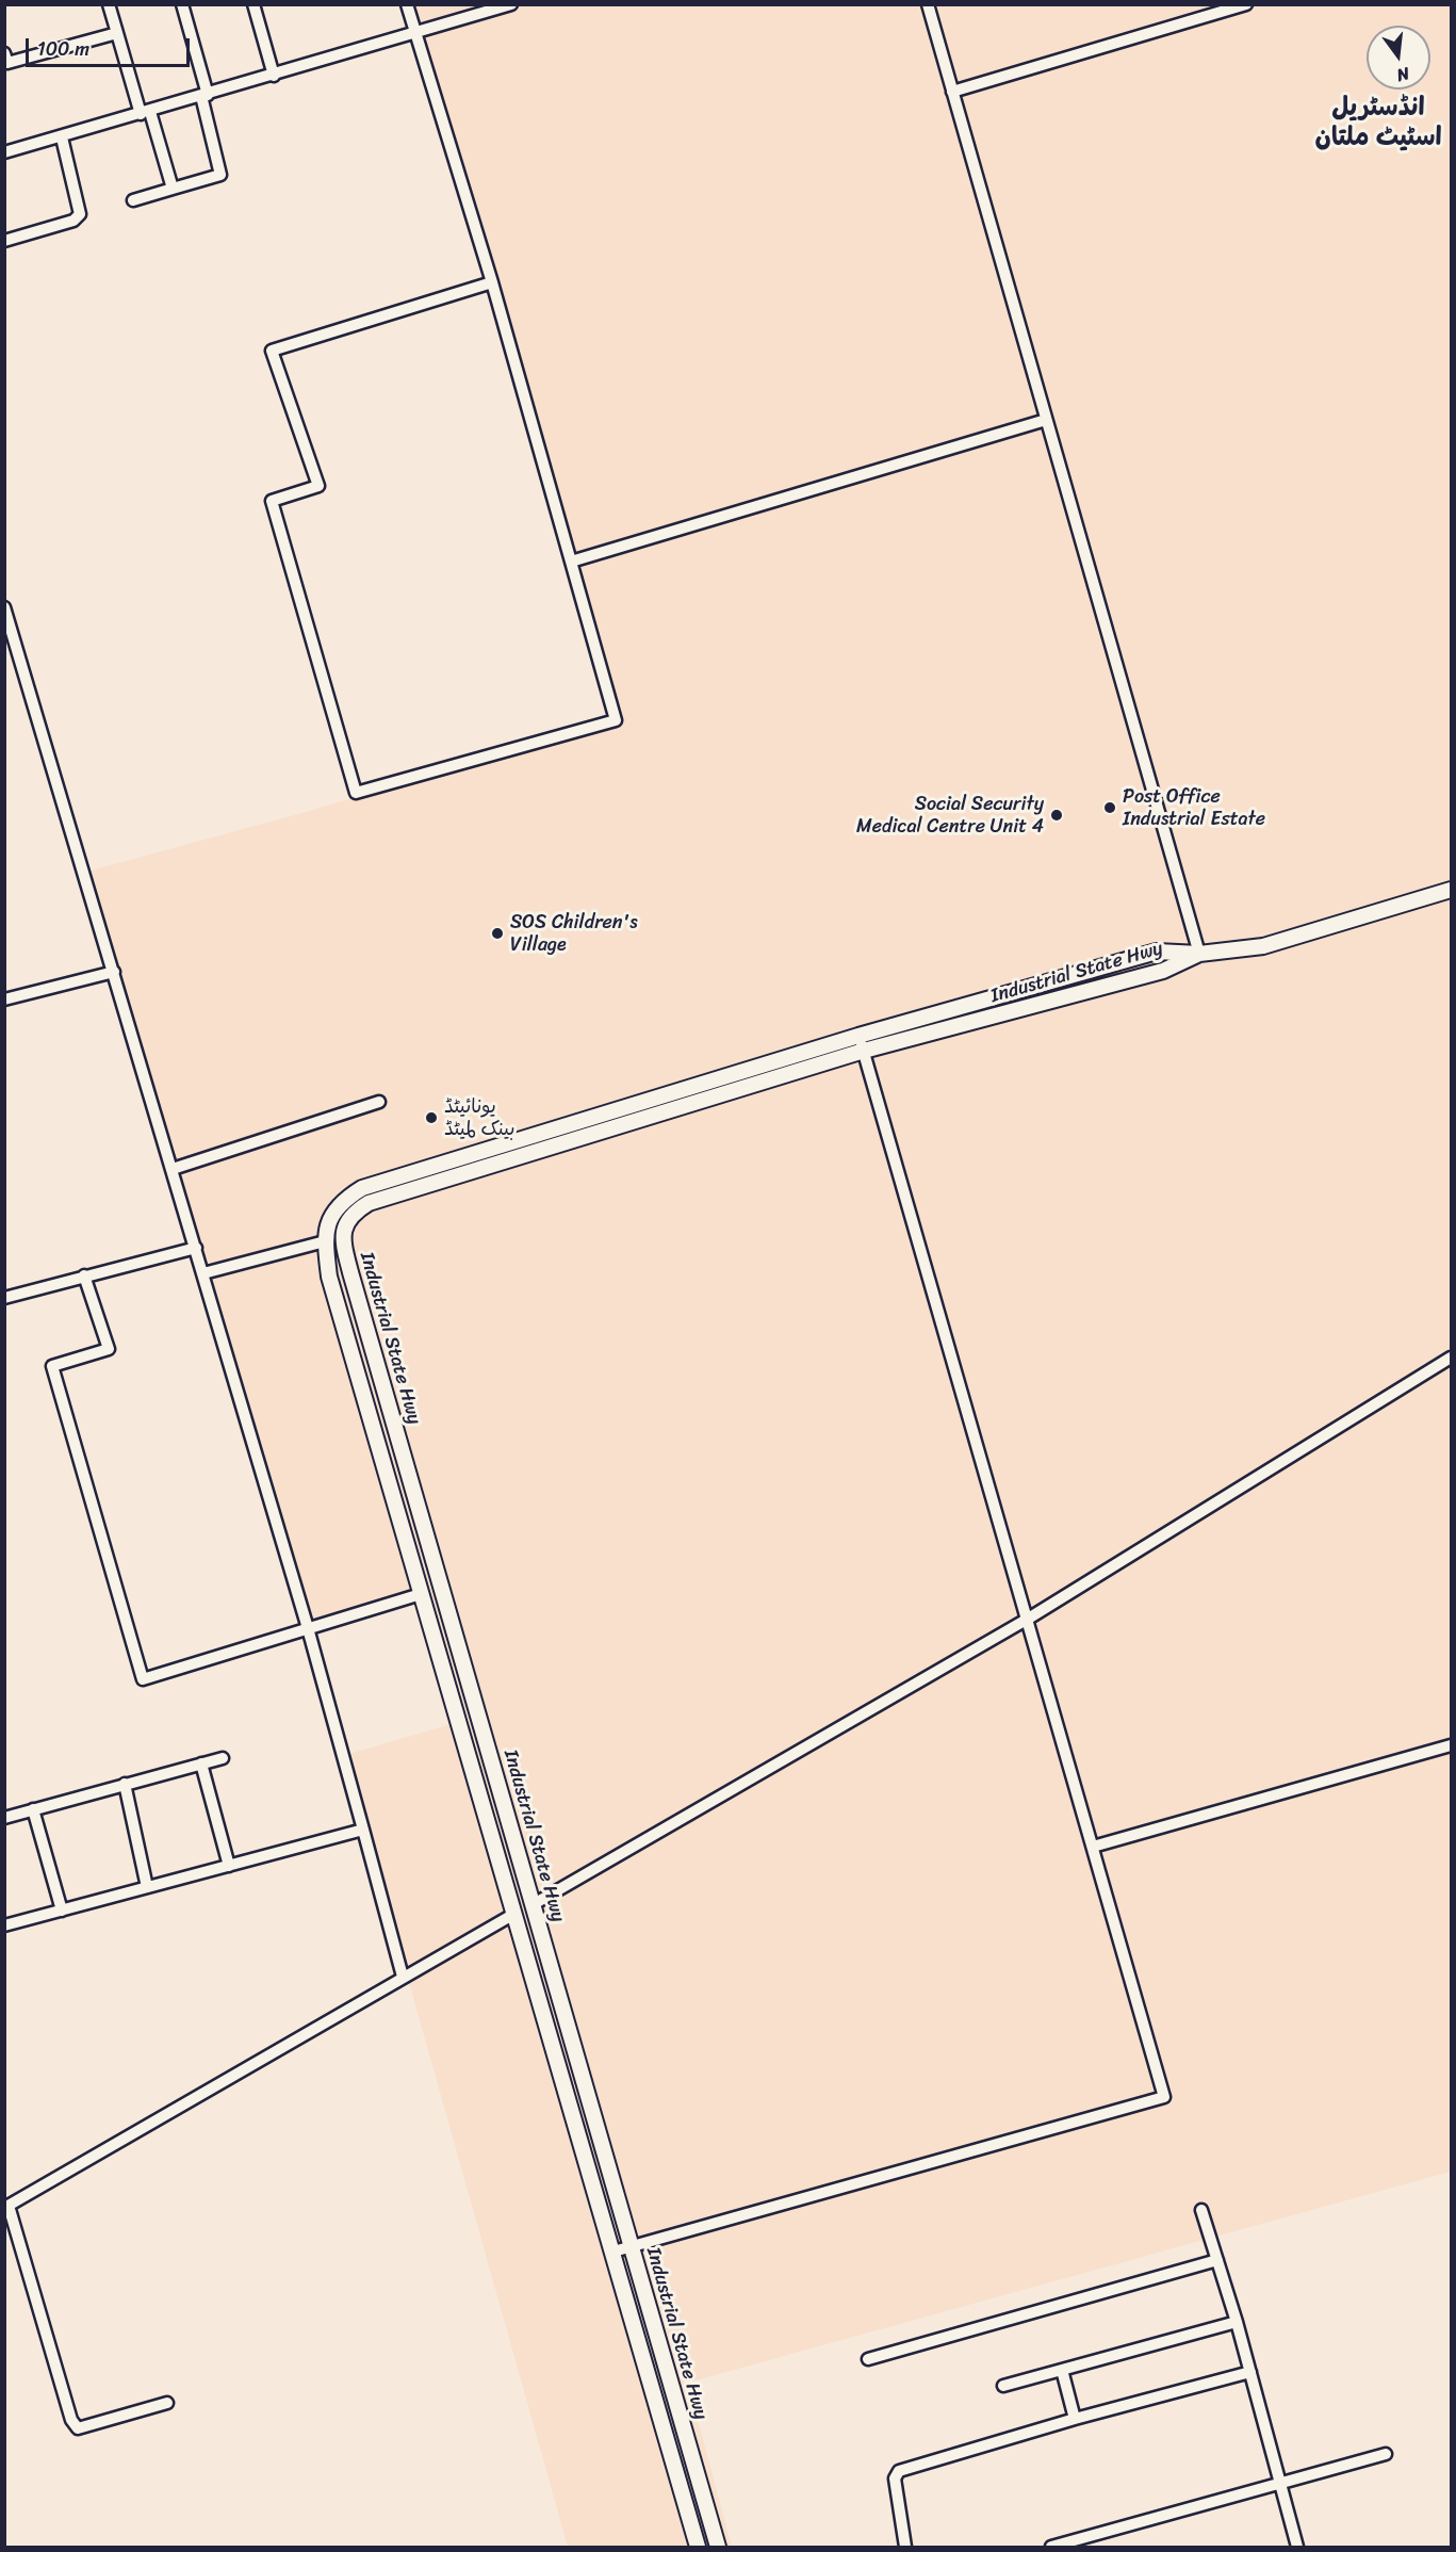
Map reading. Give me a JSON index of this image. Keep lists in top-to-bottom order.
{
  "streets": {
    "main road": ["Industrial State Hwy"]
  },
  "districts": ["انڈسٹریل اسٹیٹ ملتان"],
  "places": [
    "Post Office Industrial Estate",
    "Social Security Medical Centre Unit 4",
    "SOS Children's Village",
    "یونائیٹڈ بینک لمیٹڈ"
  ],
  "scale_bar": "100 m",
  "north": "bottom"
}
